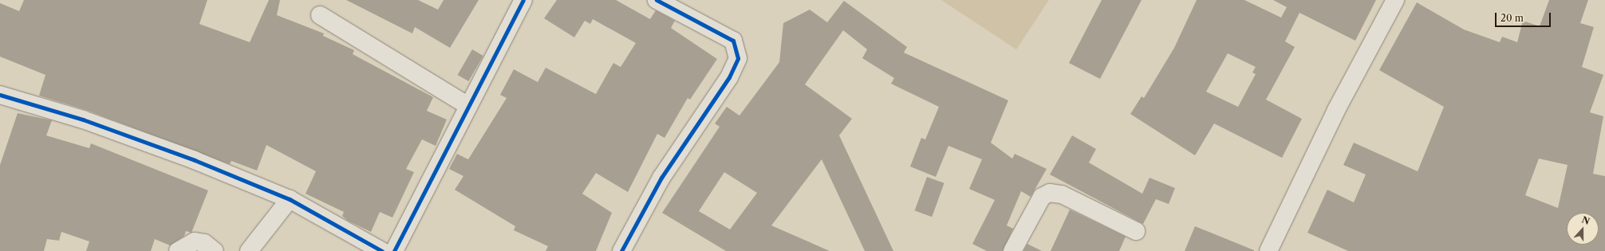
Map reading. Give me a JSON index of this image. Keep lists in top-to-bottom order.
{
  "scale_bar": "20 m",
  "north": "top"
}
